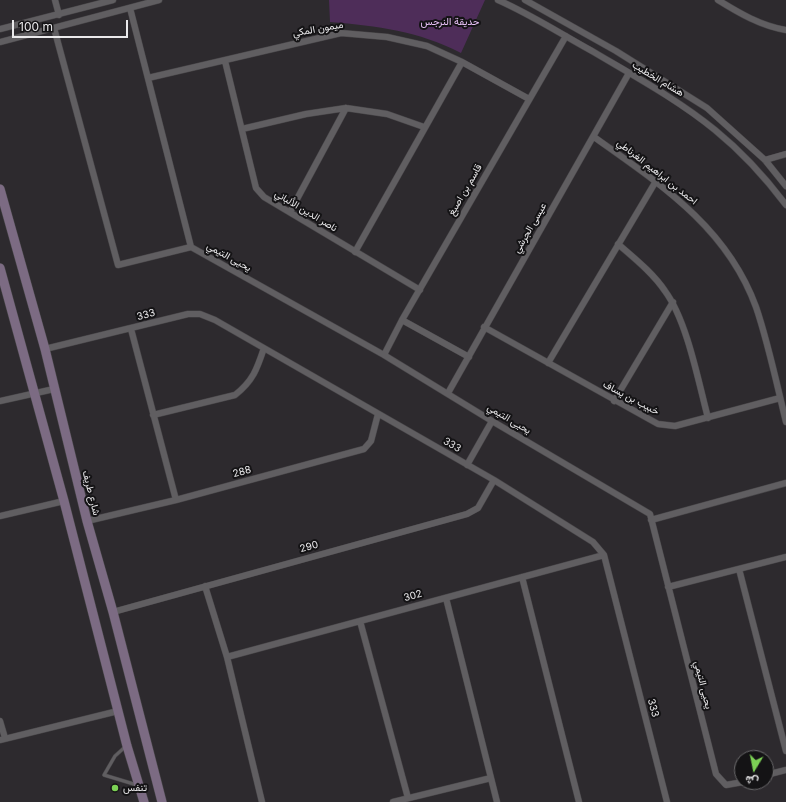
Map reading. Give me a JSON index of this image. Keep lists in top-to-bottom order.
{
  "streets": {
    "street": [
      "ميمون المكي",
      "هشام الخطيب",
      "احمد بن ابراهيم الغرناطي",
      "قاسم بن اصبغ",
      "ناصر الدين الألباني",
      "عيسى الجرشي",
      "يحيى التيمي",
      "333",
      "خبيب بن يساف",
      "288",
      "شارع طريف",
      "290",
      "302"
    ]
  },
  "crossings": [
    ["ميمون المكي", "قاسم بن اصبغ"],
    ["ميمون المكي", "ناصر الدين الألباني"],
    ["هشام الخطيب", "قاسم بن اصبغ"],
    ["هشام الخطيب", "عيسى الجرشي"],
    ["احمد بن ابراهيم الغرناطي", "عيسى الجرشي"],
    ["احمد بن ابراهيم الغرناطي", "خبيب بن يساف"],
    ["قاسم بن اصبغ", "ناصر الدين الألباني"],
    ["قاسم بن اصبغ", "يحيى التيمي"],
    ["عيسى الجرشي", "يحيى التيمي"],
    ["عيسى الجرشي", "خبيب بن يساف"],
    ["333", "288"],
    ["333", "شارع طريف"],
    ["333", "290"],
    ["333", "302"],
    ["288", "شارع طريف"],
    ["شارع طريف", "290"]
  ],
  "parks": ["حديقة النرجس"],
  "places": ["تنفس"],
  "scale_bar": "100 m",
  "north": "bottom"
}
